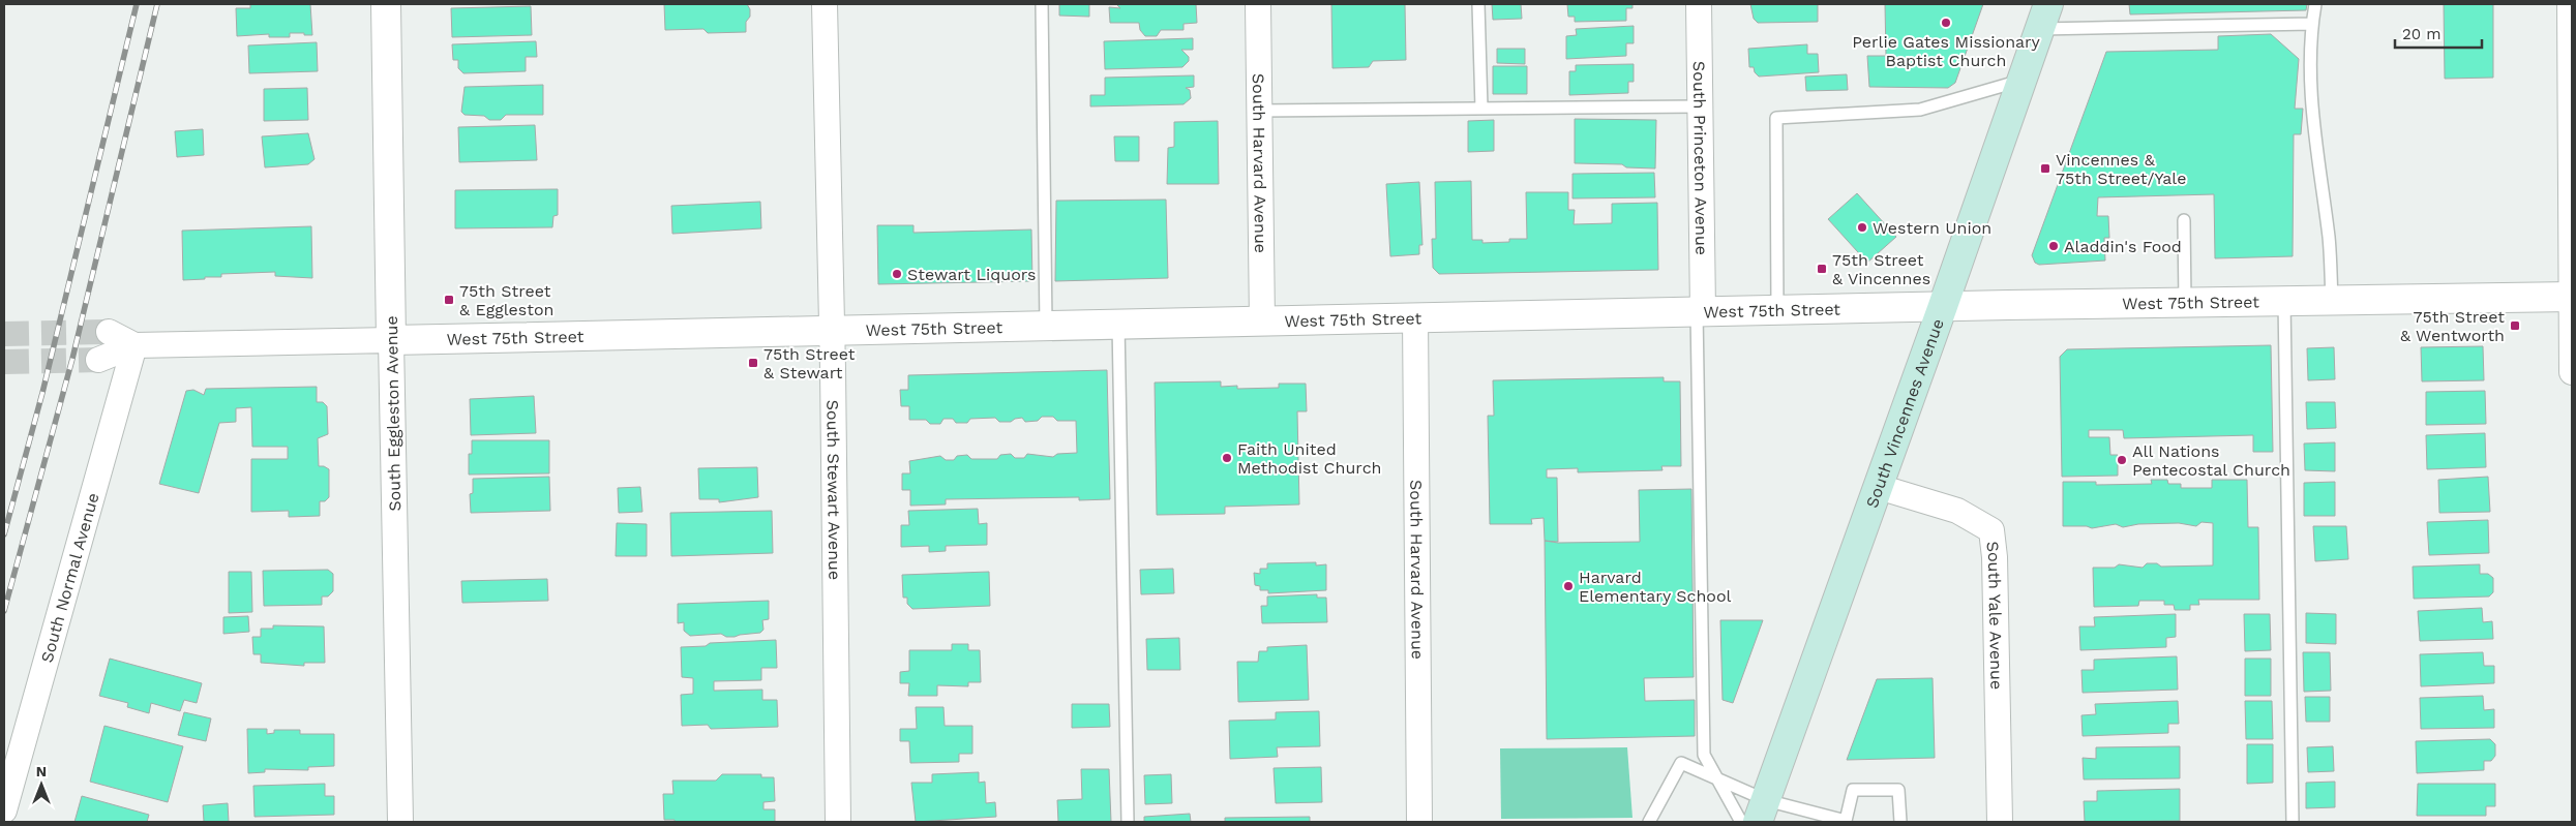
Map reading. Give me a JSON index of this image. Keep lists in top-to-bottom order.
{
  "streets": {
    "main road": ["South Vincennes Avenue"],
    "street": [
      "South Princeton Avenue",
      "South Harvard Avenue",
      "West 75th Street",
      "South Eggleston Avenue",
      "South Stewart Avenue",
      "South Normal Avenue",
      "South Yale Avenue"
    ]
  },
  "crossings": [
    ["South Princeton Avenue", "West 75th Street"],
    ["South Harvard Avenue", "West 75th Street"],
    ["West 75th Street", "South Eggleston Avenue"],
    ["West 75th Street", "South Vincennes Avenue"],
    ["West 75th Street", "South Stewart Avenue"],
    ["West 75th Street", "South Normal Avenue"],
    ["South Vincennes Avenue", "South Yale Avenue"]
  ],
  "places": {
    "other": [
      "Perlie Gates Missionary Baptist Church",
      "Western Union",
      "Aladdin's Food",
      "Stewart Liquors",
      "Faith United Methodist Church",
      "All Nations Pentecostal Church",
      "Harvard Elementary School"
    ],
    "transit": [
      "Vincennes & 75th Street/Yale",
      "75th Street & Vincennes",
      "75th Street & Eggleston",
      "75th Street & Wentworth",
      "75th Street & Stewart"
    ]
  },
  "scale_bar": "20 m",
  "north": "top"
}
